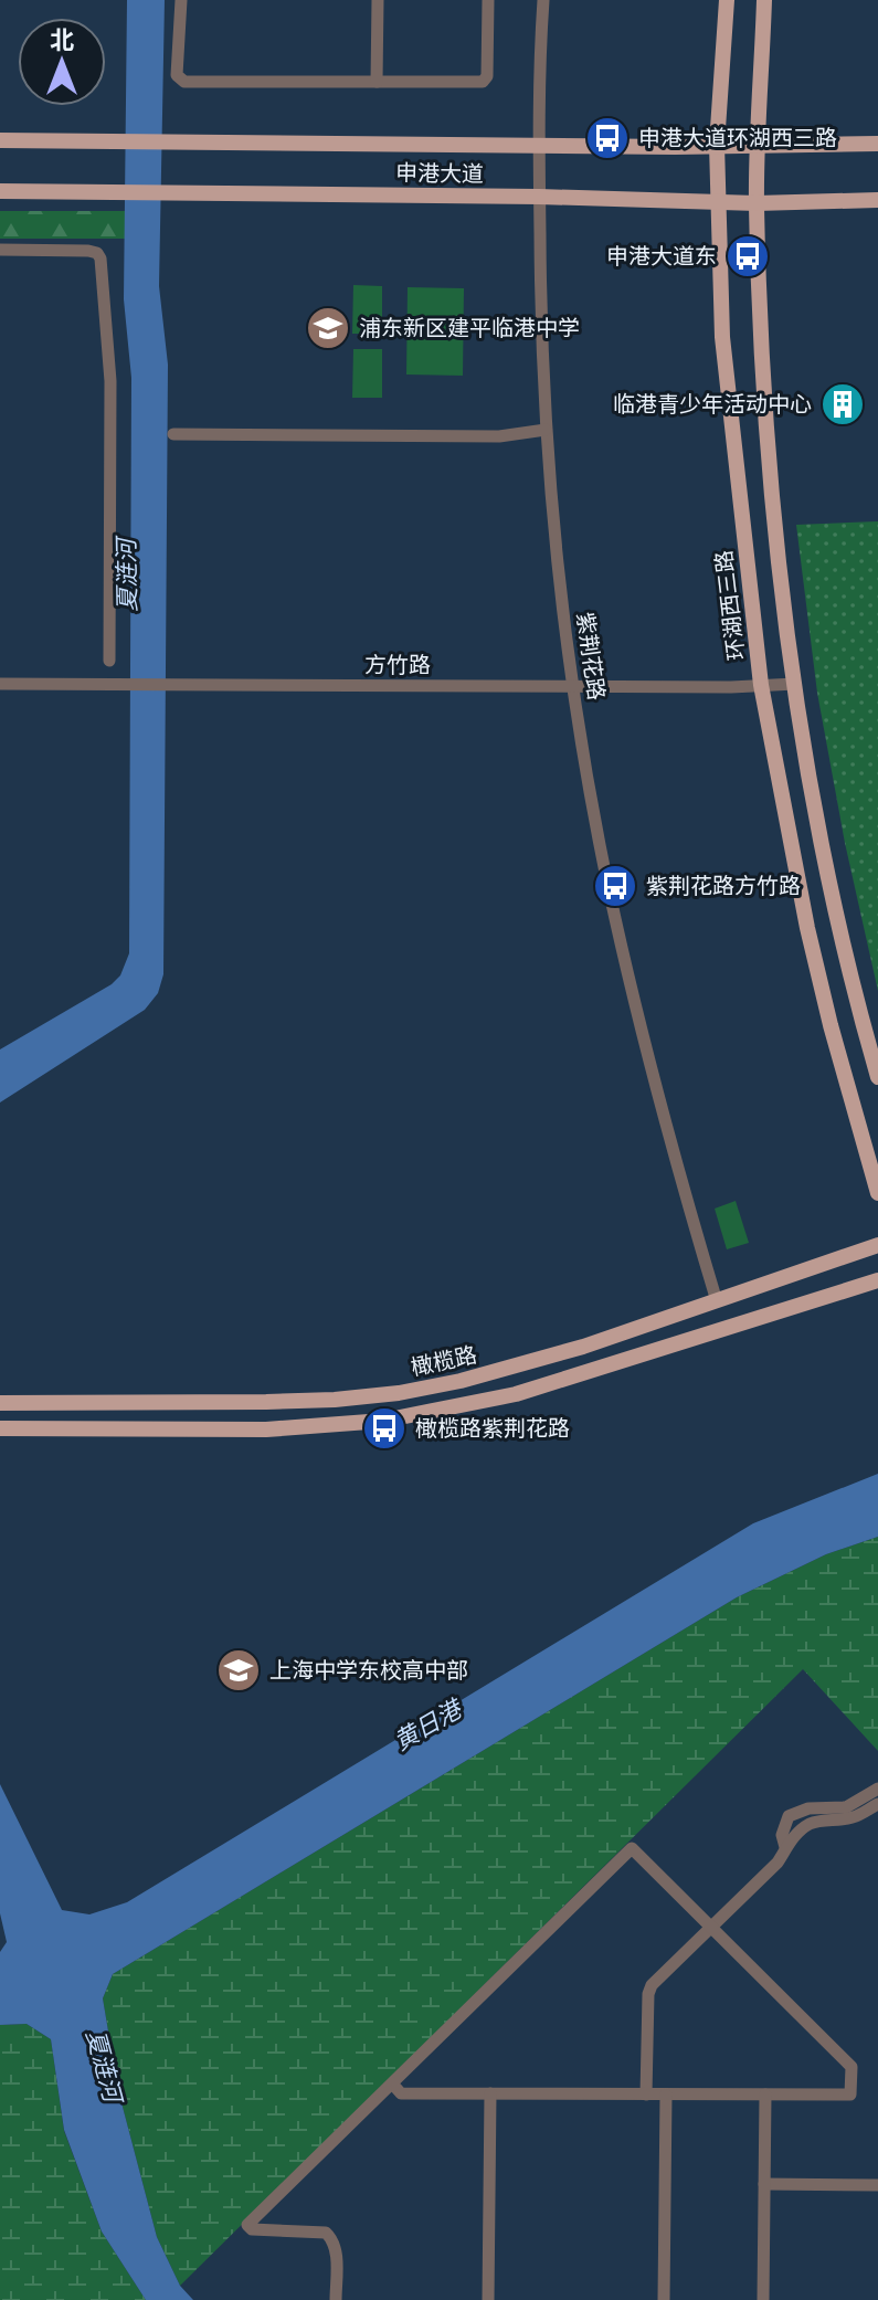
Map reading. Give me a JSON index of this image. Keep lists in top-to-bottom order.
{
  "streets": {
    "main road": ["申港大道", "环湖西三路", "橄榄路"],
    "street": ["紫荆花路", "方竹路"]
  },
  "crossings": [
    ["申港大道", "环湖西三路"],
    ["申港大道", "紫荆花路"],
    ["环湖西三路", "方竹路"],
    ["紫荆花路", "方竹路"],
    ["紫荆花路", "橄榄路"]
  ],
  "water": ["夏涟河", "黄日港"],
  "places": {
    "bus stop": [
      "申港大道环湖西三路",
      "申港大道东",
      "紫荆花路方竹路",
      "橄榄路紫荆花路"
    ],
    "school or university": ["浦东新区建平临港中学", "上海中学东校高中部"],
    "building": ["临港青少年活动中心"]
  },
  "north": "top"
}
